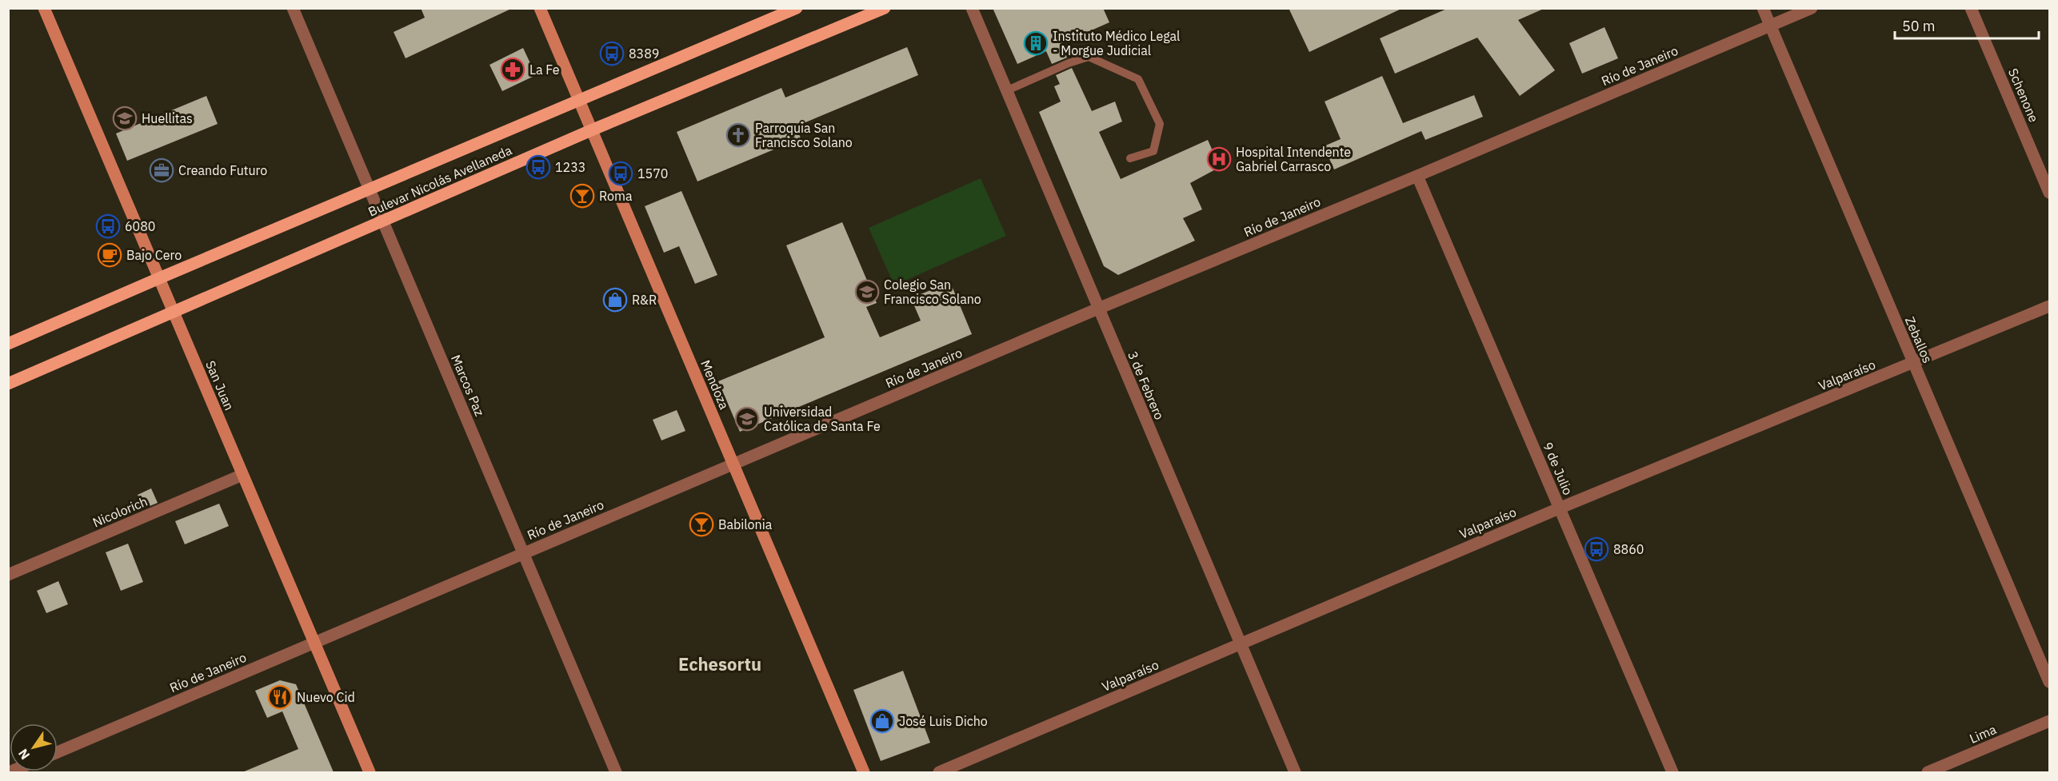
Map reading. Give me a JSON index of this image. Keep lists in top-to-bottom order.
{
  "streets": {
    "main road": ["Bulevar Nicolás Avellaneda", "Mendoza", "San Juan"],
    "street": [
      "Río de Janeiro",
      "Schenone",
      "Zeballos",
      "Valparaíso",
      "Marcos Paz",
      "3 de Febrero",
      "9 de Julio",
      "Nicolorich",
      "Lima"
    ]
  },
  "crossings": [
    ["Río de Janeiro", "Zeballos"],
    ["Río de Janeiro", "Mendoza"],
    ["Río de Janeiro", "San Juan"],
    ["Río de Janeiro", "Marcos Paz"],
    ["Río de Janeiro", "3 de Febrero"],
    ["Río de Janeiro", "9 de Julio"],
    ["Bulevar Nicolás Avellaneda", "Mendoza"],
    ["Bulevar Nicolás Avellaneda", "San Juan"],
    ["Bulevar Nicolás Avellaneda", "Marcos Paz"],
    ["Zeballos", "Valparaíso"],
    ["Valparaíso", "3 de Febrero"],
    ["Valparaíso", "9 de Julio"],
    ["San Juan", "Nicolorich"]
  ],
  "districts": ["Echesortu"],
  "places": {
    "building": ["Instituto Médico Legal - Morgue Judicial"],
    "bus stop": [
      "8389",
      "1233",
      "1570",
      "6080",
      "8860"
    ],
    "pharmacy": ["La Fe"],
    "school or university": ["Huellitas", "Colegio San Francisco Solano", "Universidad Católica de Santa Fe"],
    "church": ["Parroquia San Francisco Solano"],
    "hospital": ["Hospital Intendente Gabriel Carrasco"],
    "office": ["Creando Futuro"],
    "bar": ["Roma", "Babilonia"],
    "cafe": ["Bajo Cero"],
    "shop": ["R&R", "José Luis Dicho"],
    "restaurant": ["Nuevo Cid"]
  },
  "scale_bar": "50 m",
  "north": "bottom left"
}
